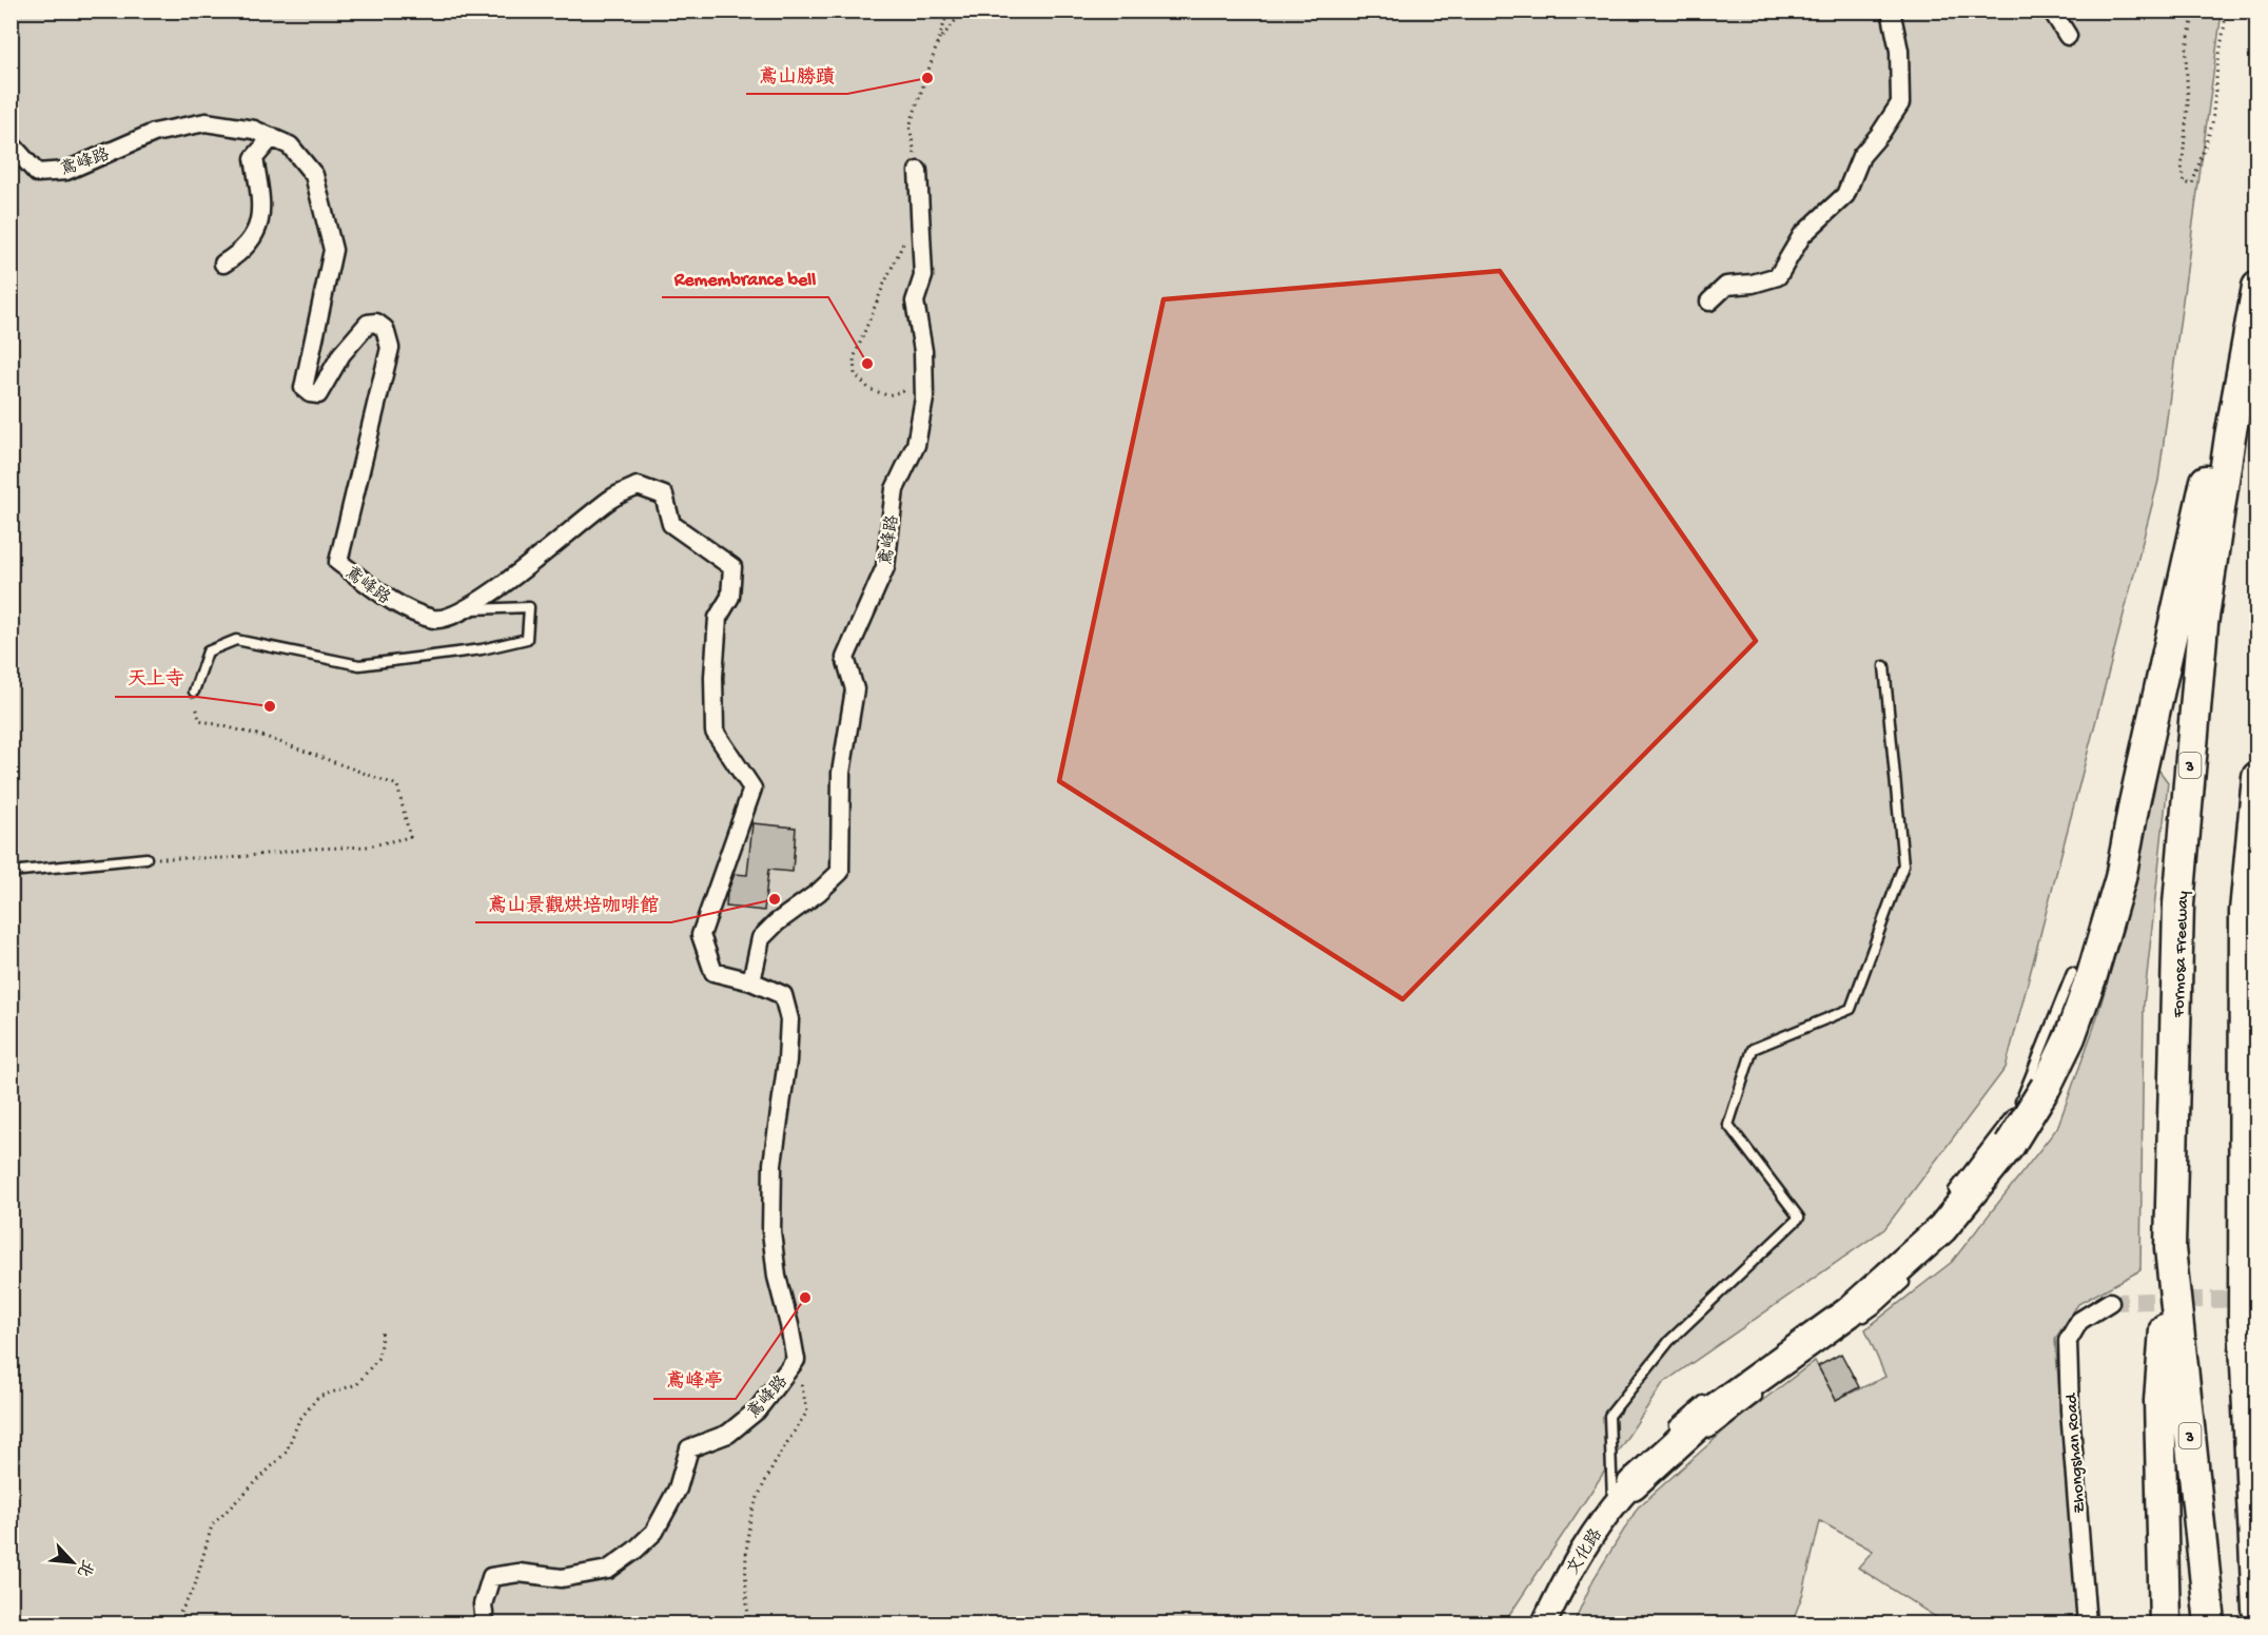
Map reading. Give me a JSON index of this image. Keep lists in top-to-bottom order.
{
  "streets": {
    "highway": ["3", "Formosa Freeway"],
    "street": ["鳶峰路", "Zhongshan Road", "文化路"]
  },
  "places": [
    "鳶山勝蹟",
    "Remembrance bell",
    "天上寺",
    "鳶山景觀烘培咖啡館",
    "鳶峰亭"
  ],
  "north": "bottom right"
}
